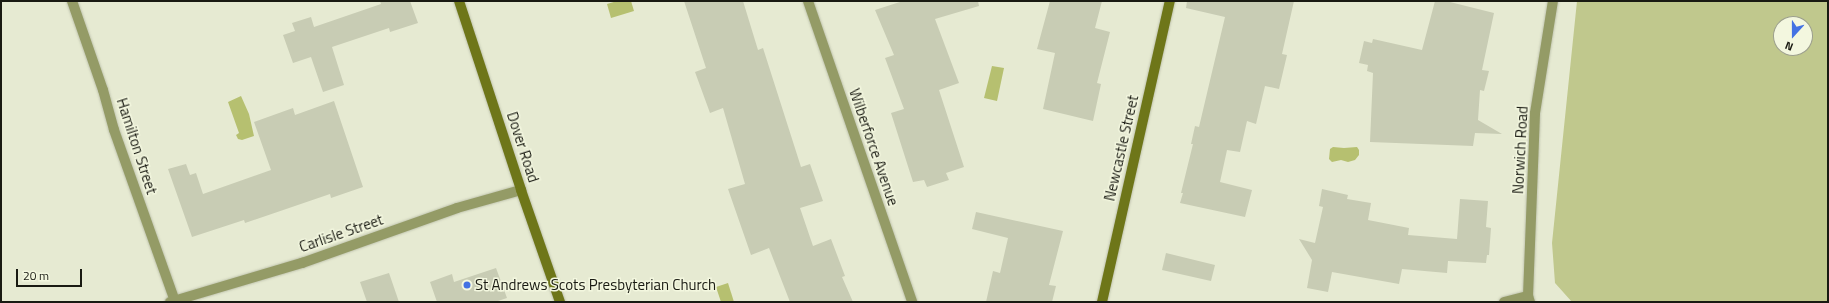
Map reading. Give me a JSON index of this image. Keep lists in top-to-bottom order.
{
  "streets": {
    "street": [
      "Hamilton Street",
      "Dover Road",
      "Wilberforce Avenue",
      "Newcastle Street",
      "Norwich Road",
      "Carlisle Street"
    ]
  },
  "crossings": [
    ["Hamilton Street", "Carlisle Street"],
    ["Dover Road", "Carlisle Street"]
  ],
  "places": ["St Andrews Scots Presbyterian Church"],
  "scale_bar": "20 m",
  "north": "bottom"
}
